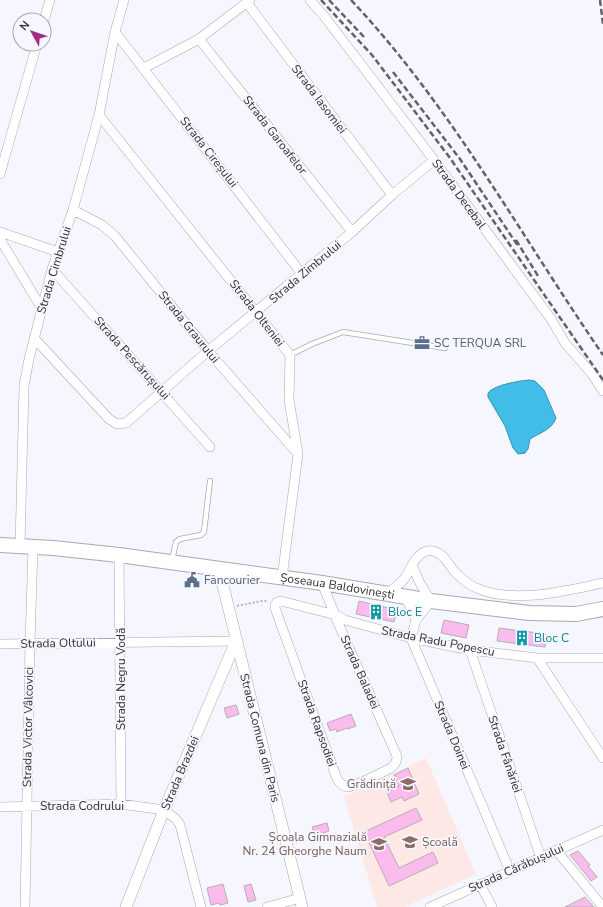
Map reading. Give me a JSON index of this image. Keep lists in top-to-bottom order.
{
  "streets": {
    "main road": ["Șoseaua Baldovinești"],
    "street": [
      "Strada Iasomiei",
      "Strada Garoafelor",
      "Strada Cireșului",
      "Strada Decebal",
      "Strada Cimbrului",
      "Strada Zimbrului",
      "Strada Olteniei",
      "Strada Graurului",
      "Strada Pescărușului",
      "Strada Radu Popescu",
      "Strada Oltului",
      "Strada Baladei",
      "Strada Negru Vodă",
      "Strada Rapsodiei",
      "Strada Victor Vâlcovici",
      "Strada Doinei",
      "Strada Comuna din Paris",
      "Strada Fânăriei",
      "Strada Brazdei",
      "Strada Codrului",
      "Strada Cărăbușului"
    ]
  },
  "crossings": [
    ["Strada Iasomiei", "Strada Zimbrului"],
    ["Strada Garoafelor", "Strada Zimbrului"],
    ["Strada Cireșului", "Strada Cimbrului"],
    ["Strada Cireșului", "Strada Zimbrului"],
    ["Strada Decebal", "Strada Zimbrului"],
    ["Strada Cimbrului", "Strada Zimbrului"],
    ["Strada Cimbrului", "Strada Olteniei"],
    ["Strada Cimbrului", "Strada Graurului"],
    ["Strada Cimbrului", "Strada Pescărușului"],
    ["Strada Cimbrului", "Șoseaua Baldovinești"],
    ["Strada Cimbrului", "Strada Victor Vâlcovici"],
    ["Strada Zimbrului", "Strada Olteniei"],
    ["Strada Zimbrului", "Strada Graurului"],
    ["Strada Zimbrului", "Strada Pescărușului"],
    ["Strada Olteniei", "Strada Graurului"],
    ["Strada Olteniei", "Șoseaua Baldovinești"],
    ["Șoseaua Baldovinești", "Strada Baladei"],
    ["Șoseaua Baldovinești", "Strada Negru Vodă"],
    ["Șoseaua Baldovinești", "Strada Victor Vâlcovici"],
    ["Șoseaua Baldovinești", "Strada Comuna din Paris"],
    ["Strada Radu Popescu", "Strada Baladei"],
    ["Strada Radu Popescu", "Strada Rapsodiei"],
    ["Strada Radu Popescu", "Strada Doinei"],
    ["Strada Radu Popescu", "Strada Fânăriei"],
    ["Strada Oltului", "Strada Negru Vodă"],
    ["Strada Oltului", "Strada Victor Vâlcovici"],
    ["Strada Oltului", "Strada Comuna din Paris"],
    ["Strada Oltului", "Strada Brazdei"],
    ["Strada Baladei", "Strada Rapsodiei"],
    ["Strada Negru Vodă", "Strada Codrului"],
    ["Strada Victor Vâlcovici", "Strada Codrului"],
    ["Strada Doinei", "Strada Cărăbușului"],
    ["Strada Comuna din Paris", "Strada Brazdei"],
    ["Strada Fânăriei", "Strada Cărăbușului"],
    ["Strada Brazdei", "Strada Codrului"]
  ],
  "places": {
    "office": ["SC TERQUA SRL"],
    "public building": ["Fancourier"],
    "building": ["Bloc E", "Bloc C"],
    "school or university": ["Grădiniță", "Școală", "Școala Gimnazială Nr. 24 Gheorghe Naum"]
  },
  "north": "top left"
}
